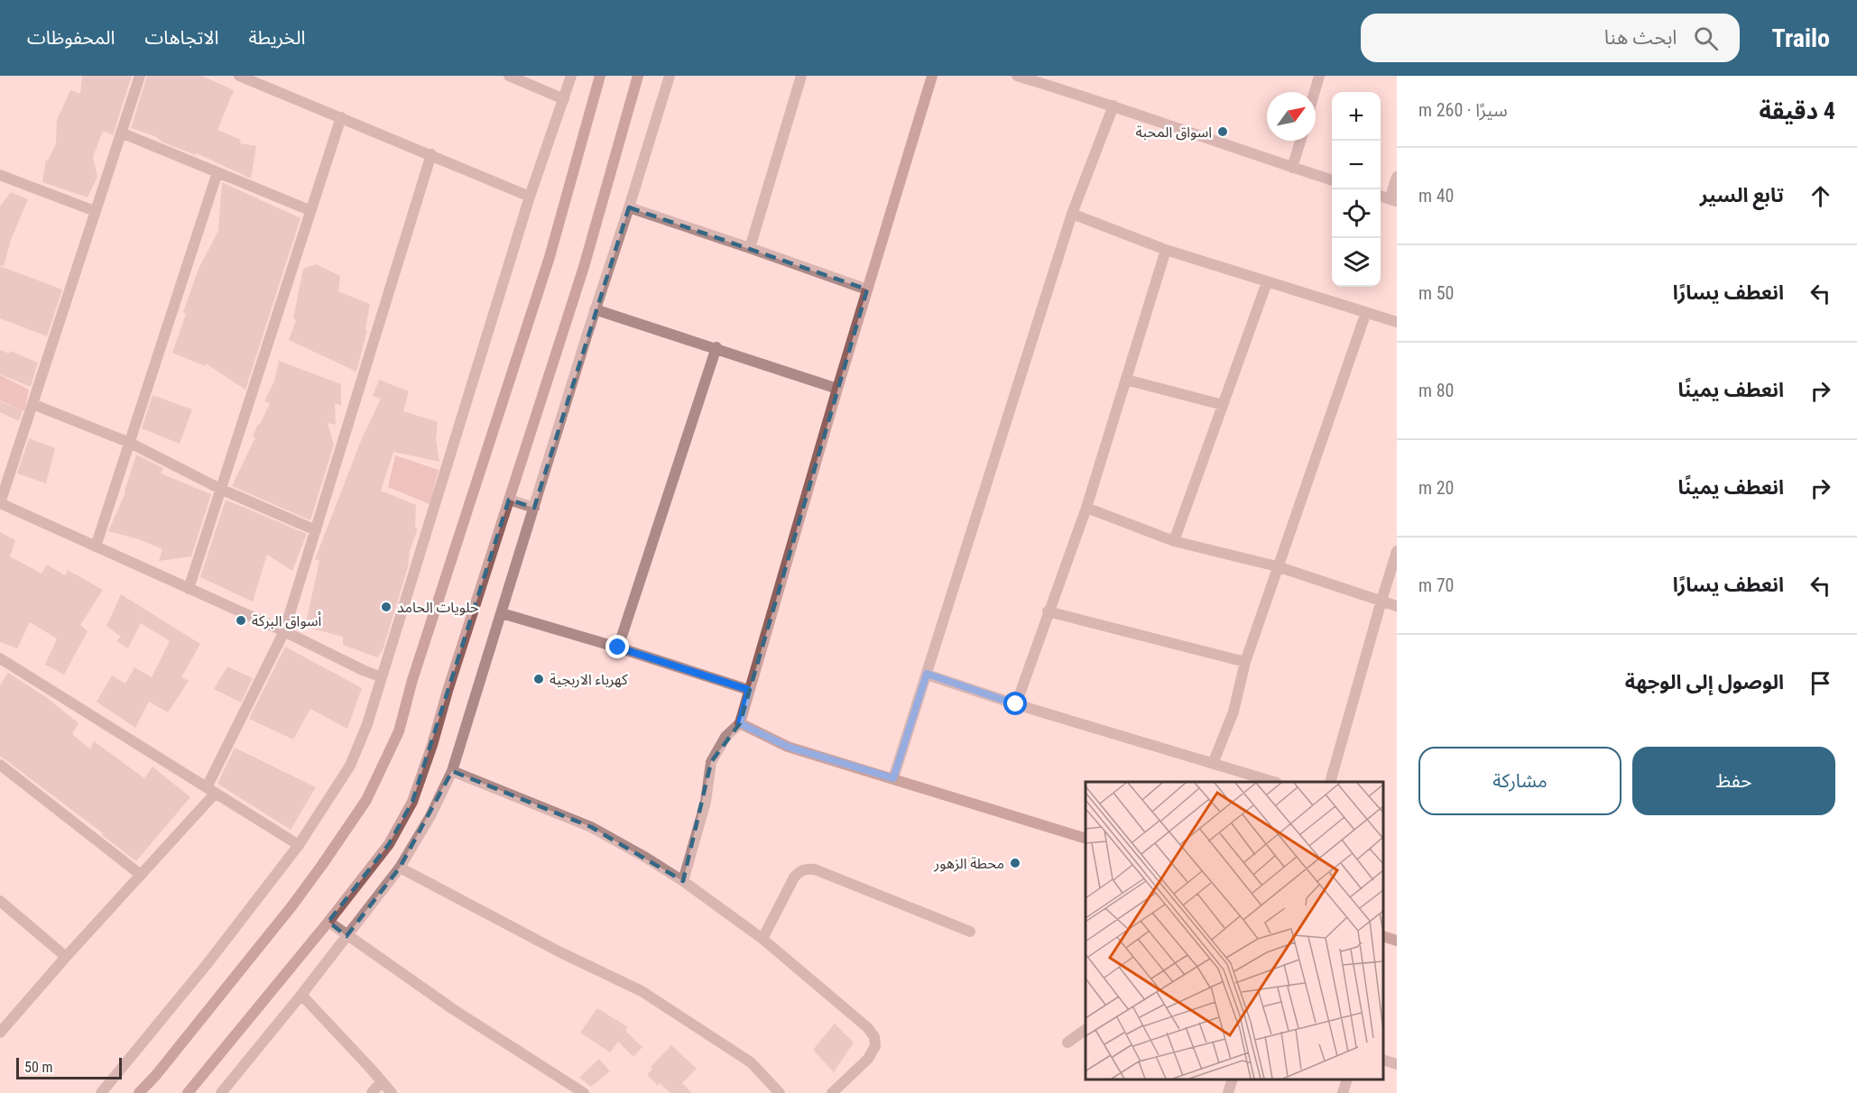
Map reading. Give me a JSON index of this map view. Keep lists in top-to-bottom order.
{
  "places": [
    "اسواق المحبة",
    "حلويات الحامد",
    "أسواق البركة",
    "كهرباء الاربجية",
    "محطة الزهور"
  ],
  "scale_bar": "50 m",
  "north": "top right",
  "page": {
    "header": "Trailo",
    "search": "ابحث هنا",
    "nav": ["الخريطة", "الاتجاهات", "المحفوظات"],
    "heading": ["4 دقيقة", "سيرًا · 260 m"],
    "map_buttons": ["+", "−"],
    "list": [
      ["تابع السير", "40 m"],
      ["انعطف يسارًا", "50 m"],
      ["انعطف يمينًا", "80 m"],
      ["انعطف يمينًا", "20 m"],
      ["انعطف يسارًا", "70 m"],
      "الوصول إلى الوجهة"
    ],
    "buttons": ["حفظ", "مشاركة"],
    "scale": "50 m"
  }
}
